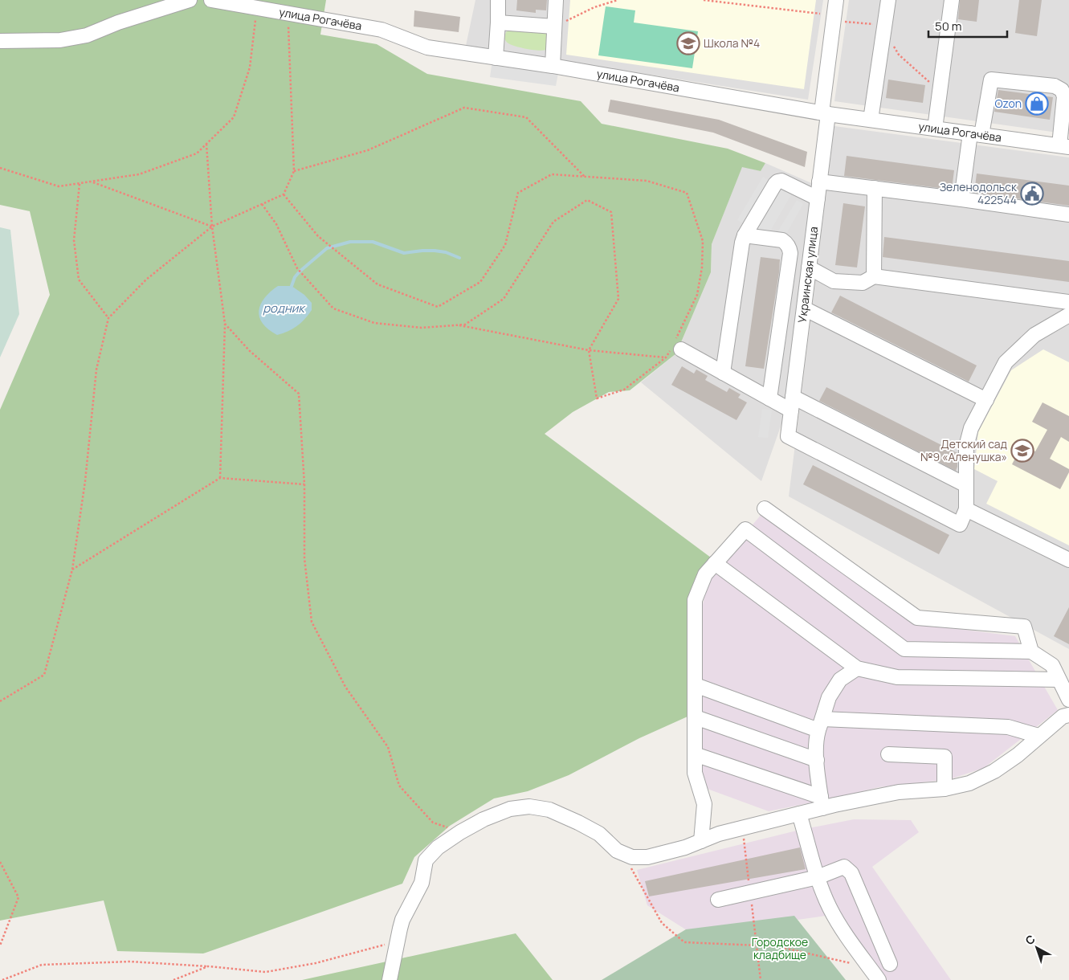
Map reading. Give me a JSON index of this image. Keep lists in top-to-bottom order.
{
  "streets": {
    "street": ["улица Рогачёва", "Украинская улица"]
  },
  "crossings": [
    ["улица Рогачёва", "Украинская улица"]
  ],
  "water": ["родник"],
  "parks": ["Городское кладбище"],
  "places": {
    "school or university": ["Школа №4", "Детский сад №9 «Аленушка»"],
    "shop": ["Ozon"],
    "public building": ["Зеленодольск 422544"]
  },
  "scale_bar": "50 m",
  "north": "top left"
}
